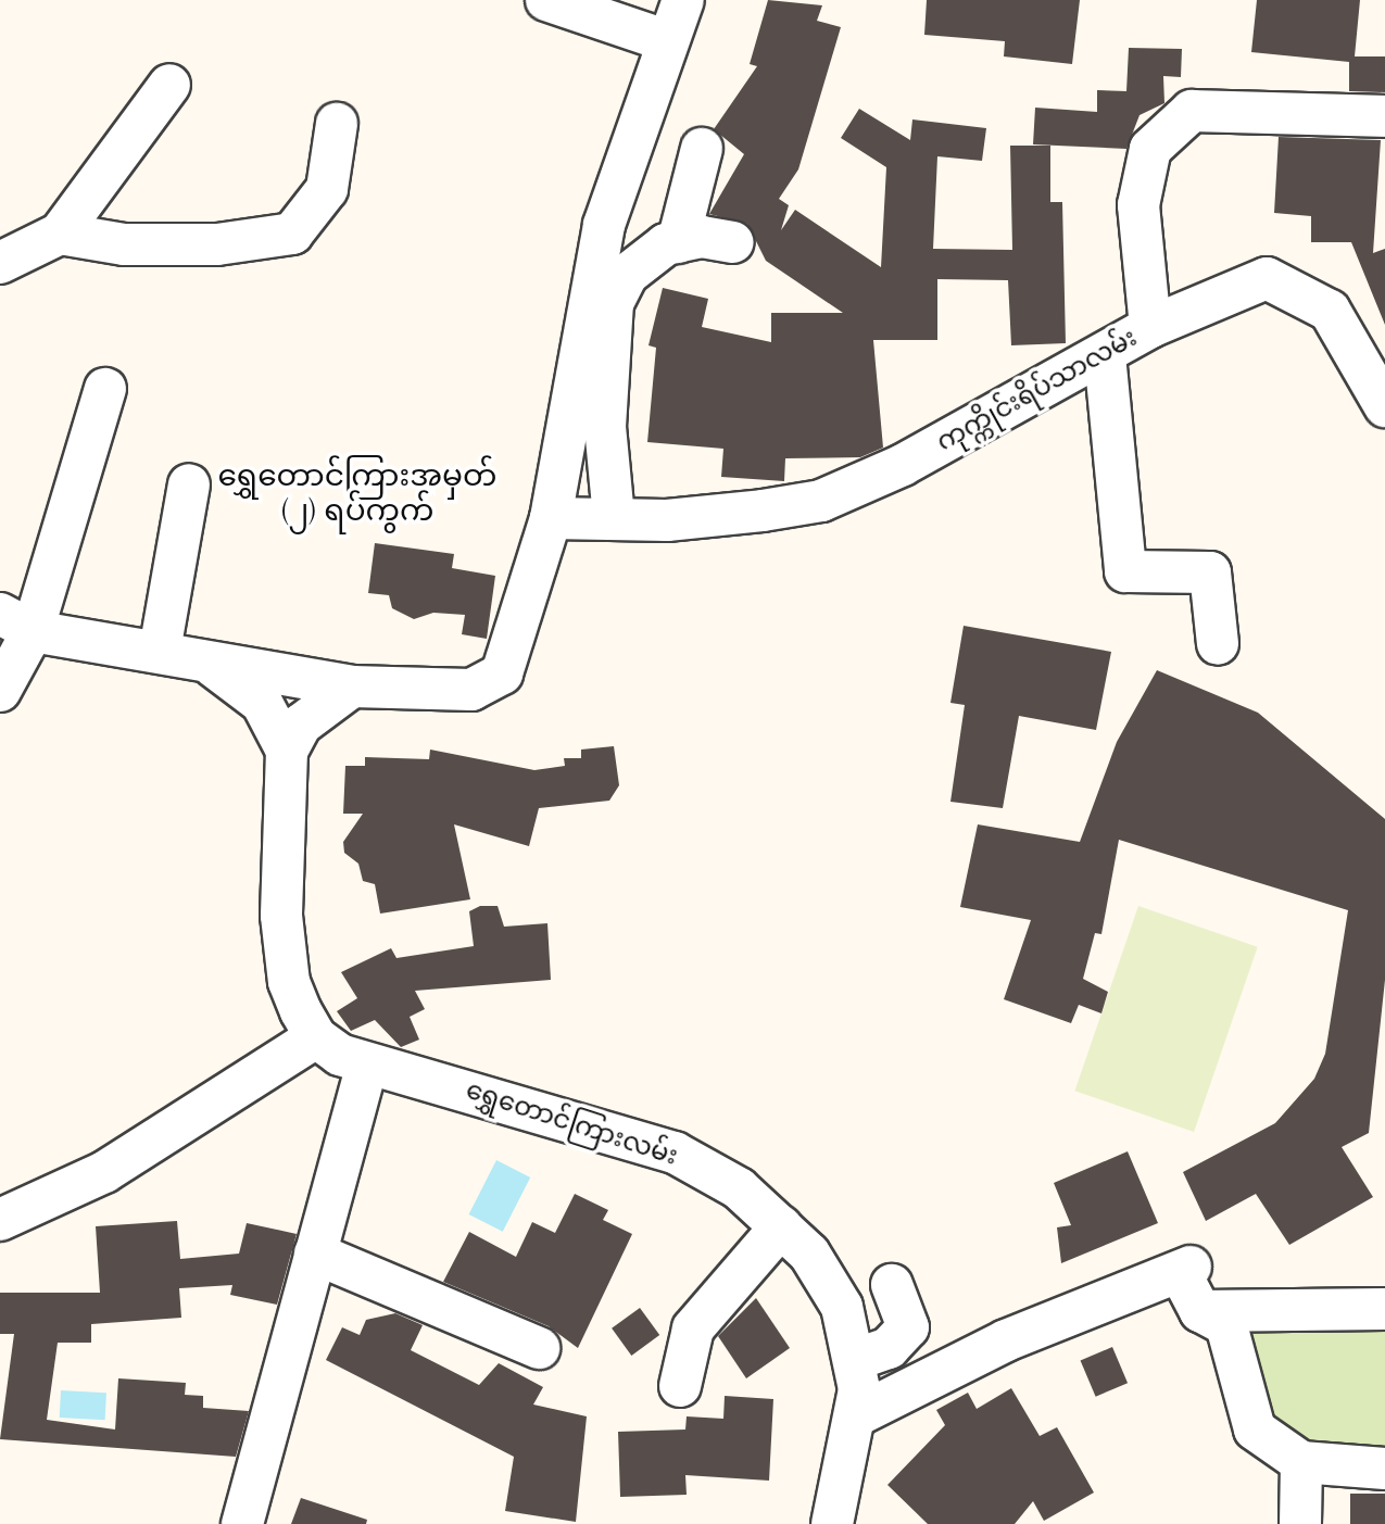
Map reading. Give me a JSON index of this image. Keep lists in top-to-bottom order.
{
  "streets": {
    "street": ["ကုက္ကိုင်းရိပ်သာလမ်း", "ရွှေတောင်ကြားလမ်း"]
  },
  "districts": ["ရွှေတောင်ကြားအမှတ် (၂) ရပ်ကွက်"]
}
